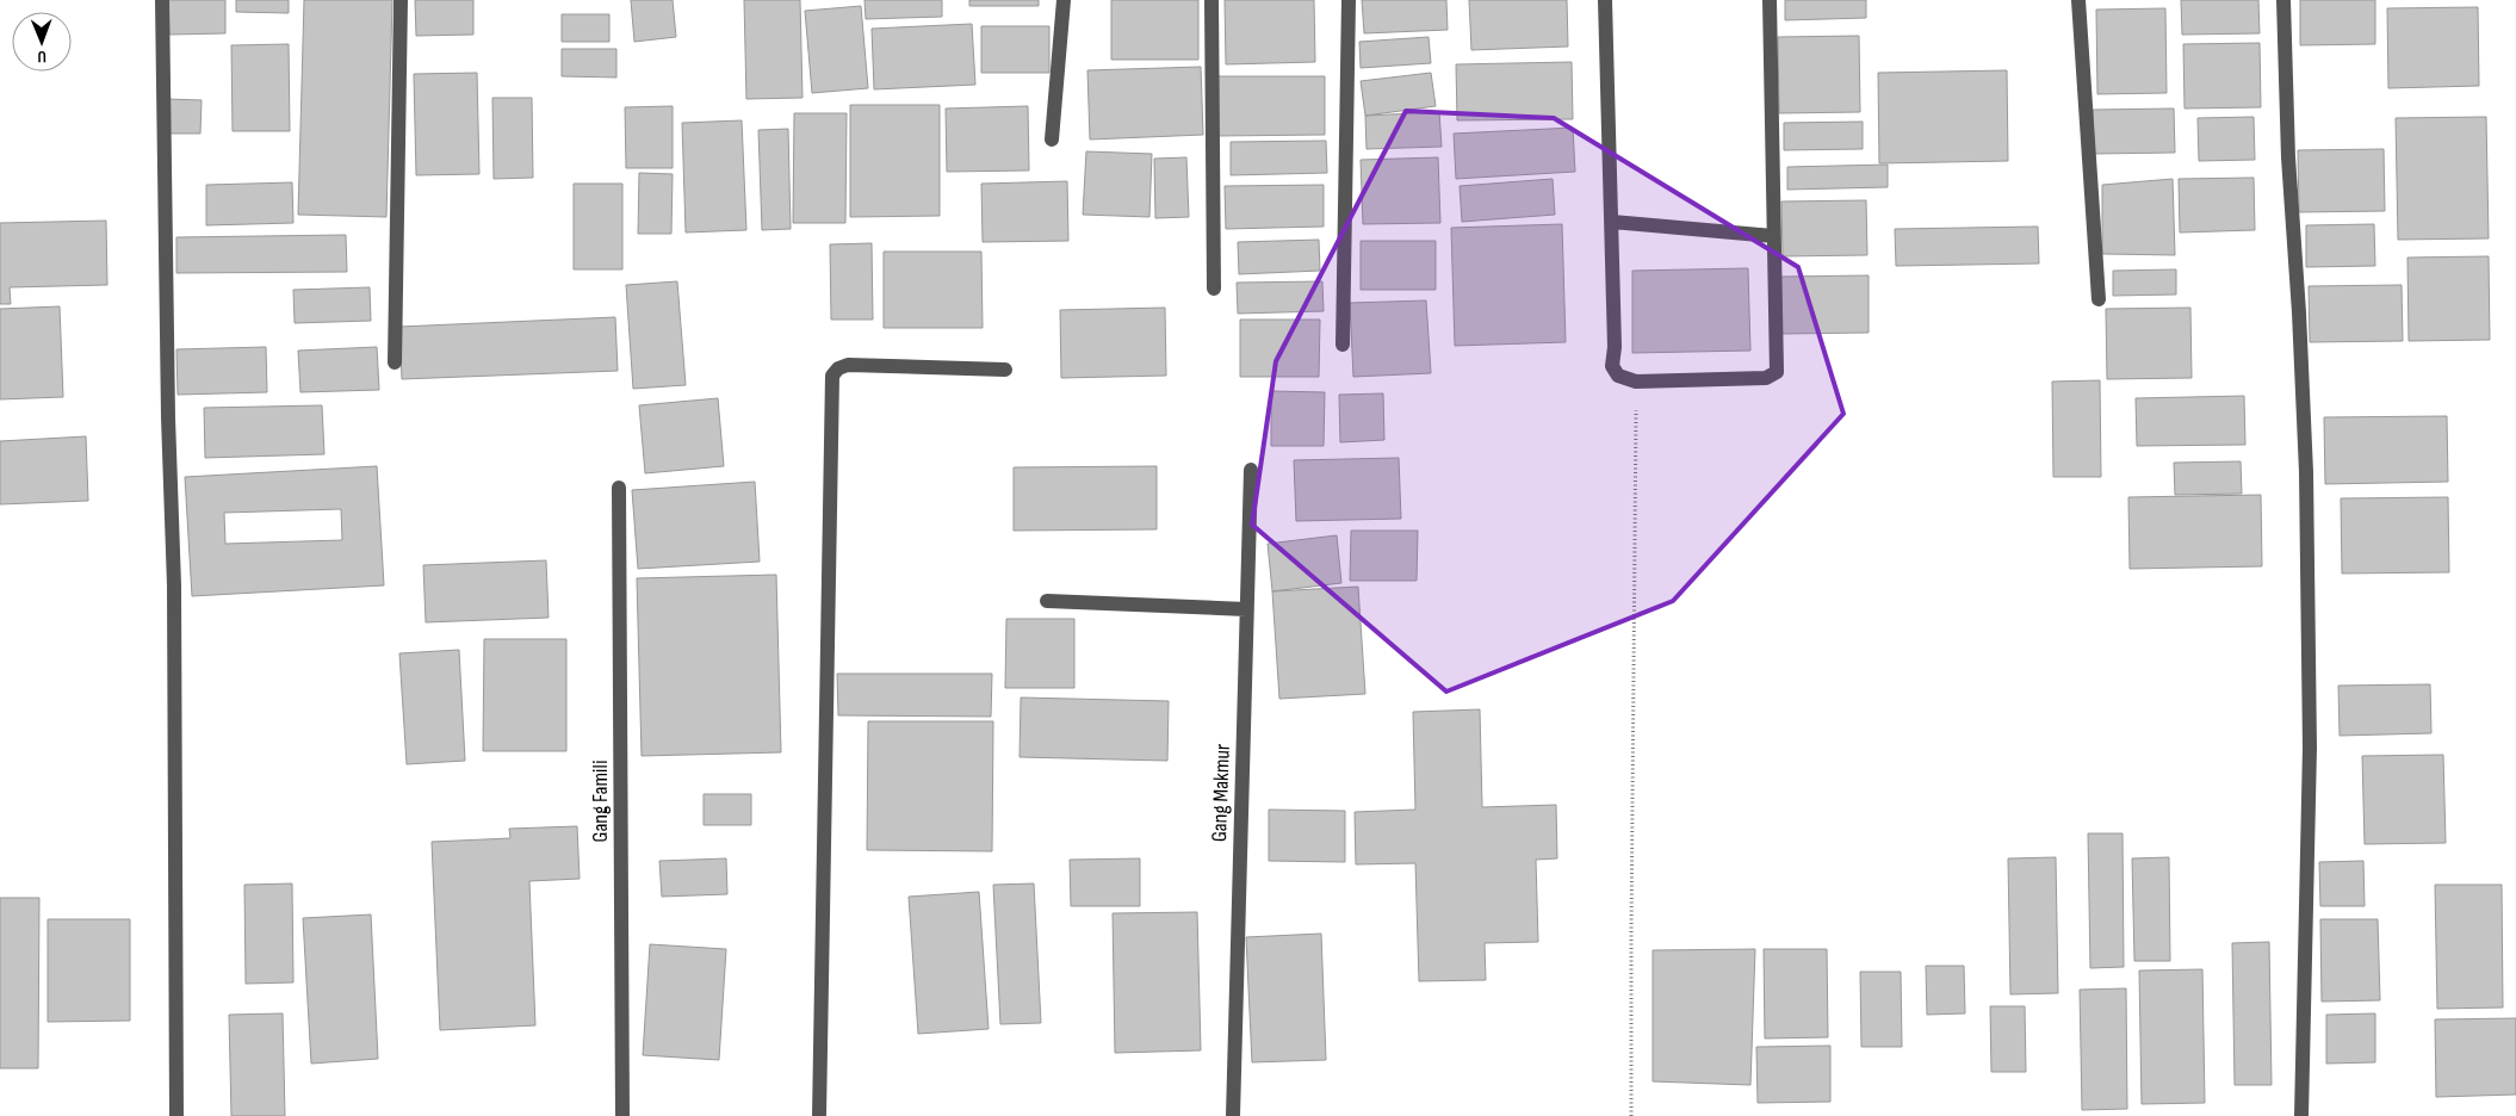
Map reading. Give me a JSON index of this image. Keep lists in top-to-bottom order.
{
  "streets": {
    "street": ["Gang Makmur", "Gang Famili"]
  },
  "north": "bottom"
}
